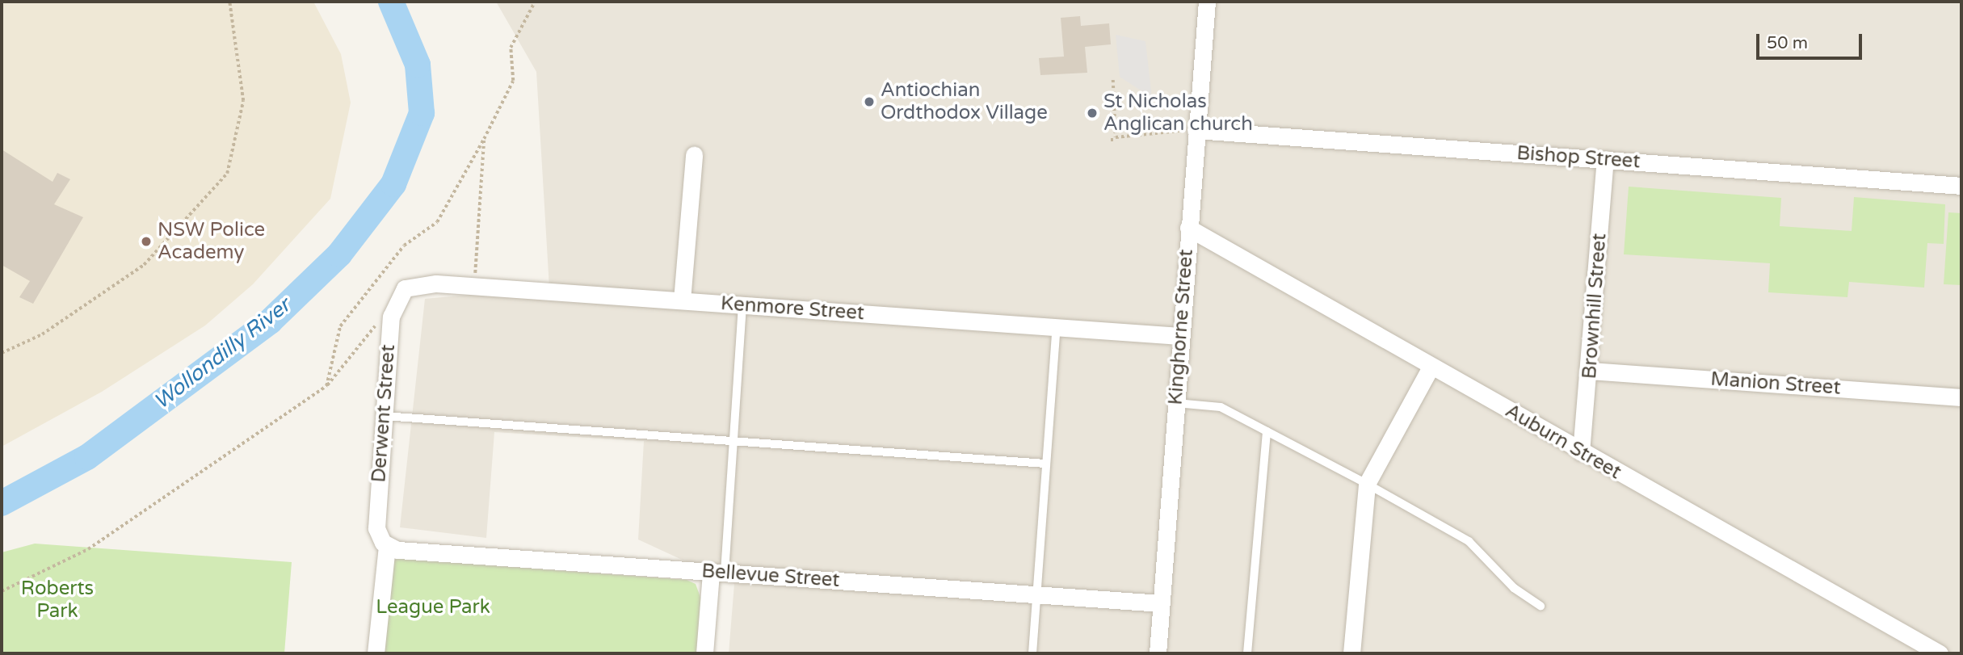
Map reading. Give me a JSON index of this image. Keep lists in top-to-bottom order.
{
  "streets": {
    "street": [
      "Bishop Street",
      "Brownhill Street",
      "Kenmore Street",
      "Kinghorne Street",
      "Manion Street",
      "Derwent Street",
      "Auburn Street",
      "Bellevue Street"
    ]
  },
  "crossings": [
    ["Bishop Street", "Brownhill Street"],
    ["Bishop Street", "Kinghorne Street"],
    ["Brownhill Street", "Manion Street"],
    ["Brownhill Street", "Auburn Street"],
    ["Kenmore Street", "Kinghorne Street"],
    ["Kenmore Street", "Derwent Street"],
    ["Kinghorne Street", "Auburn Street"],
    ["Kinghorne Street", "Bellevue Street"],
    ["Derwent Street", "Bellevue Street"]
  ],
  "water": ["Wollondilly River"],
  "parks": ["Roberts Park", "League Park"],
  "places": ["Antiochian Ordthodox Village", "St Nicholas Anglican church", "NSW Police Academy"],
  "scale_bar": "50 m"
}
